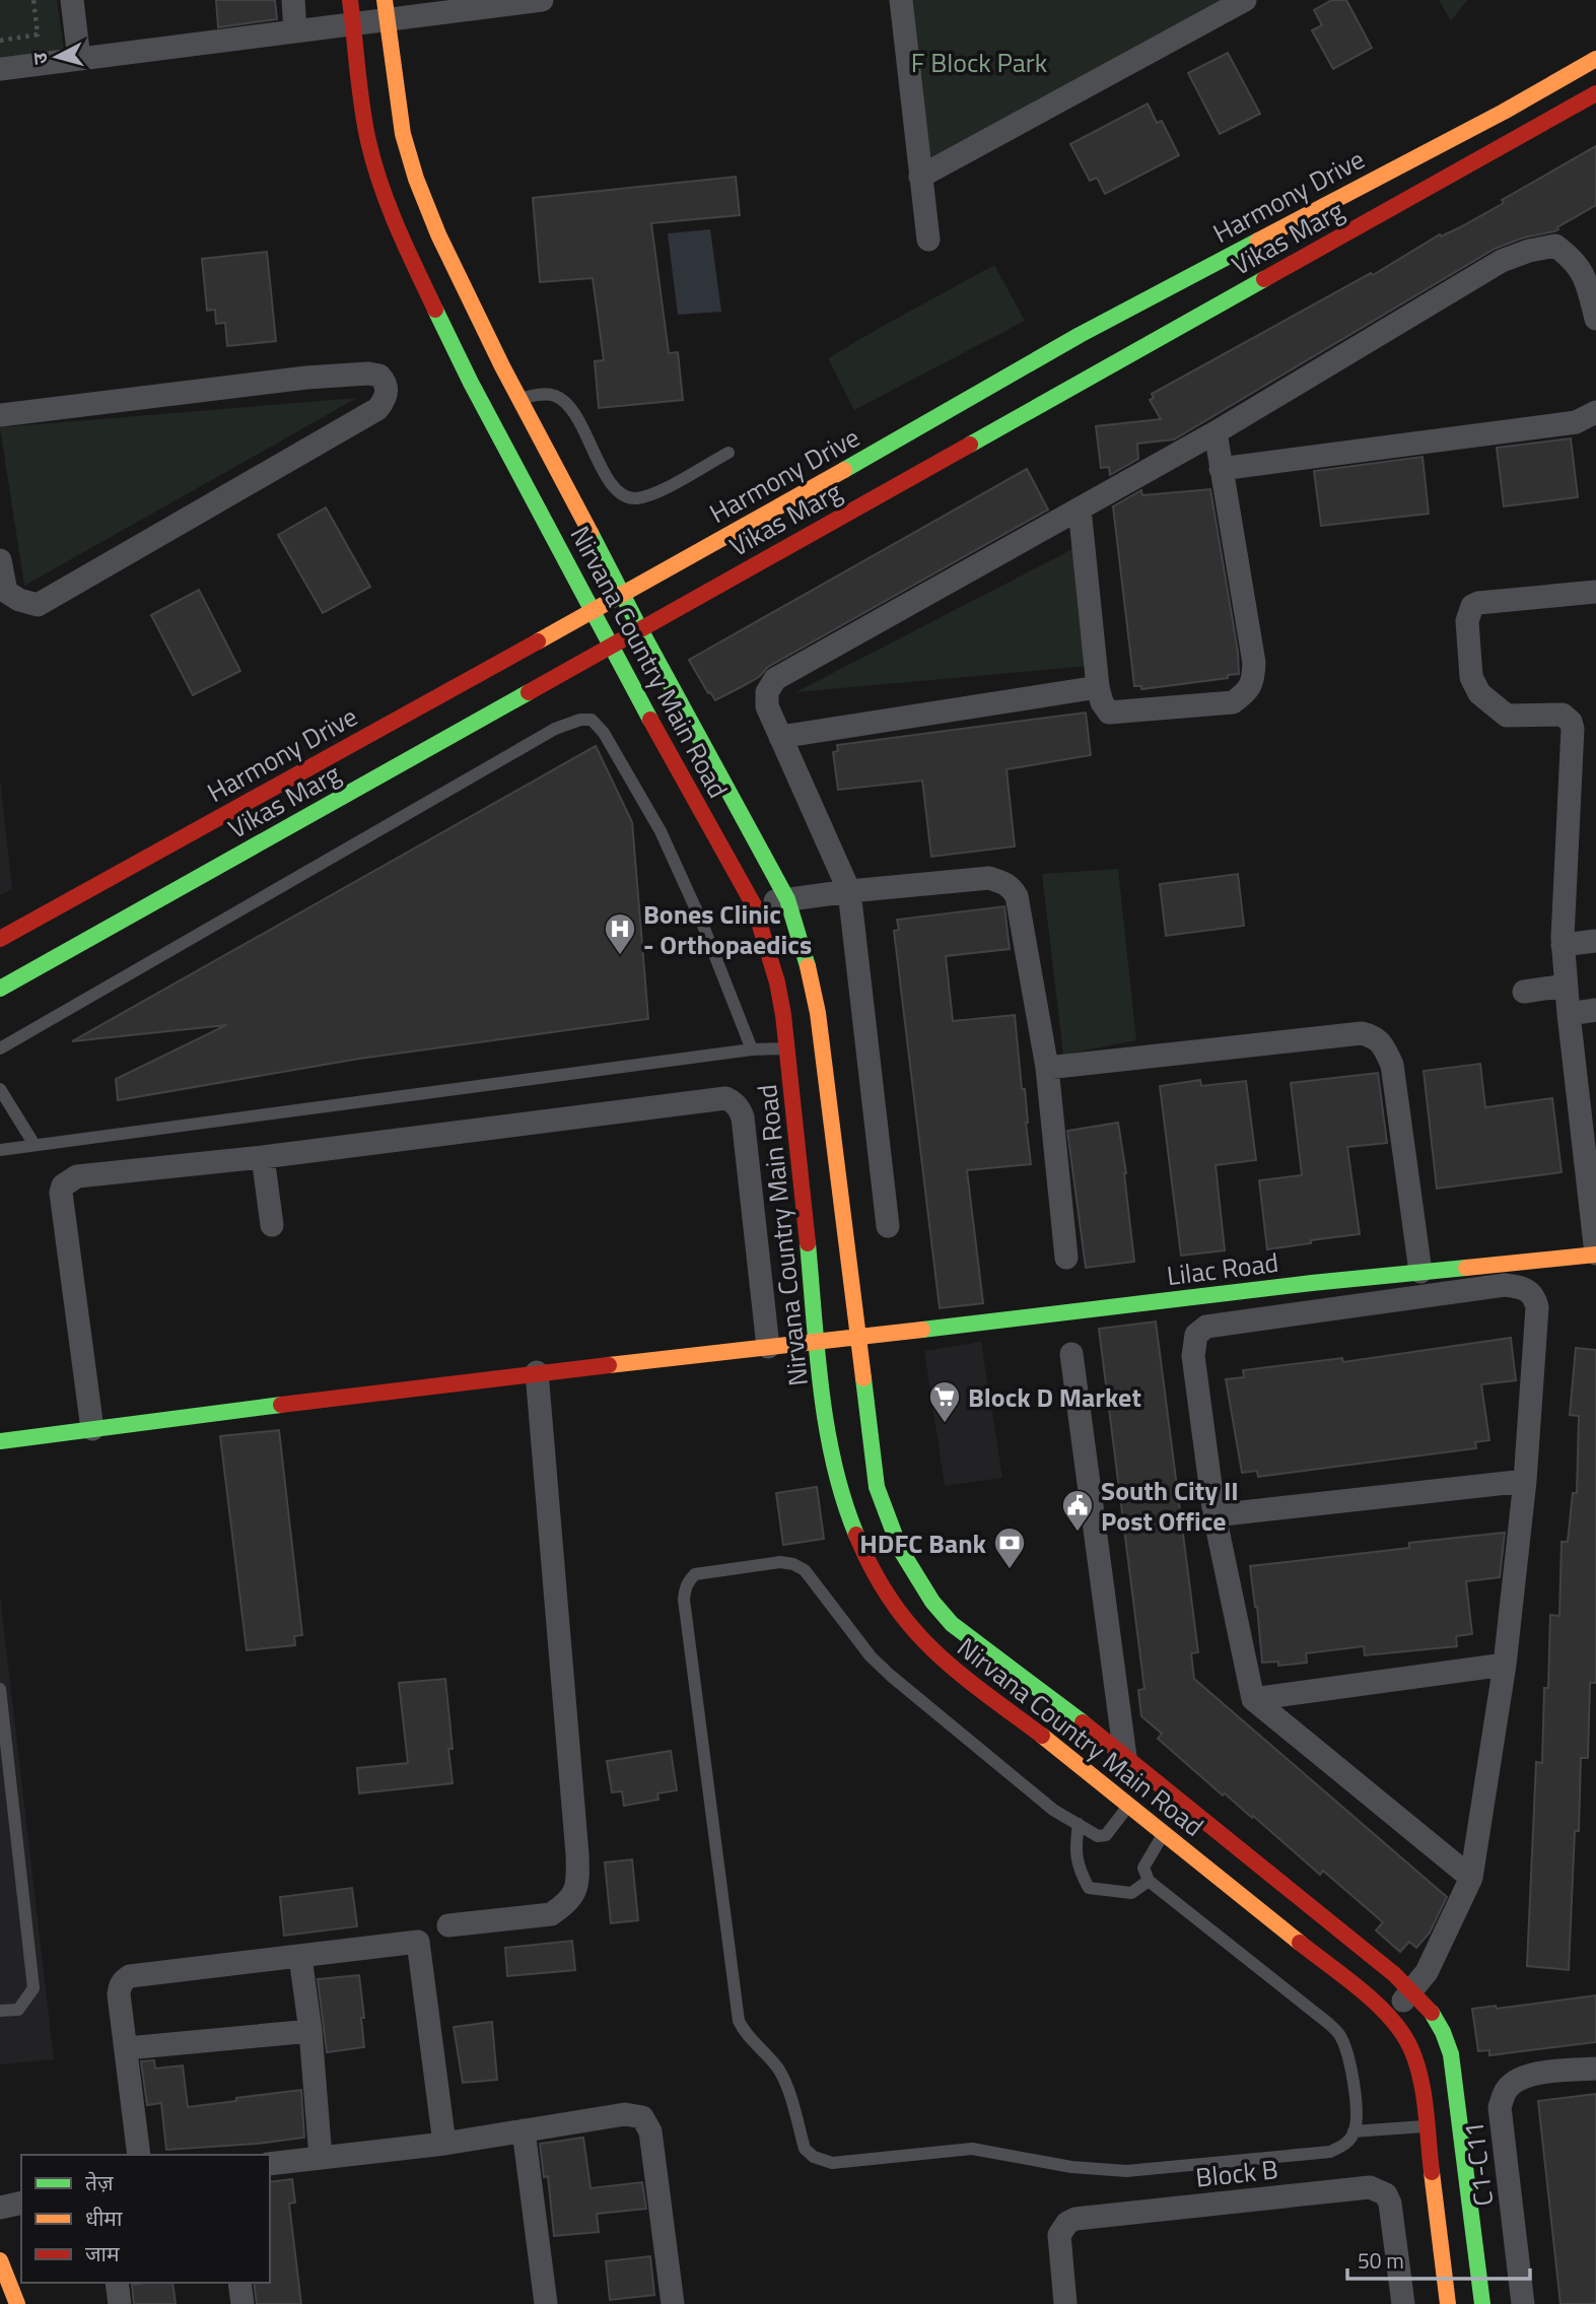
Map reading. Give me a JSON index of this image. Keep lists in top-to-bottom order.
{
  "streets": {
    "street": [
      "Harmony Drive",
      "Vikas Marg",
      "Nirvana Country Main Road",
      "Lilac Road",
      "C1-C11",
      "Block B"
    ]
  },
  "crossings": [
    ["Harmony Drive", "Vikas Marg"],
    ["Harmony Drive", "Nirvana Country Main Road"],
    ["Vikas Marg", "Nirvana Country Main Road"],
    ["Nirvana Country Main Road", "Lilac Road"]
  ],
  "parks": ["F Block Park"],
  "places": {
    "hospital": ["Bones Clinic - Orthopaedics"],
    "supermarket": ["Block D Market"],
    "public building": ["South City II Post Office"],
    "bank": ["HDFC Bank"]
  },
  "legend": ["तेज़", "धीमा", "जाम"],
  "scale_bar": "50 m",
  "north": "left"
}
